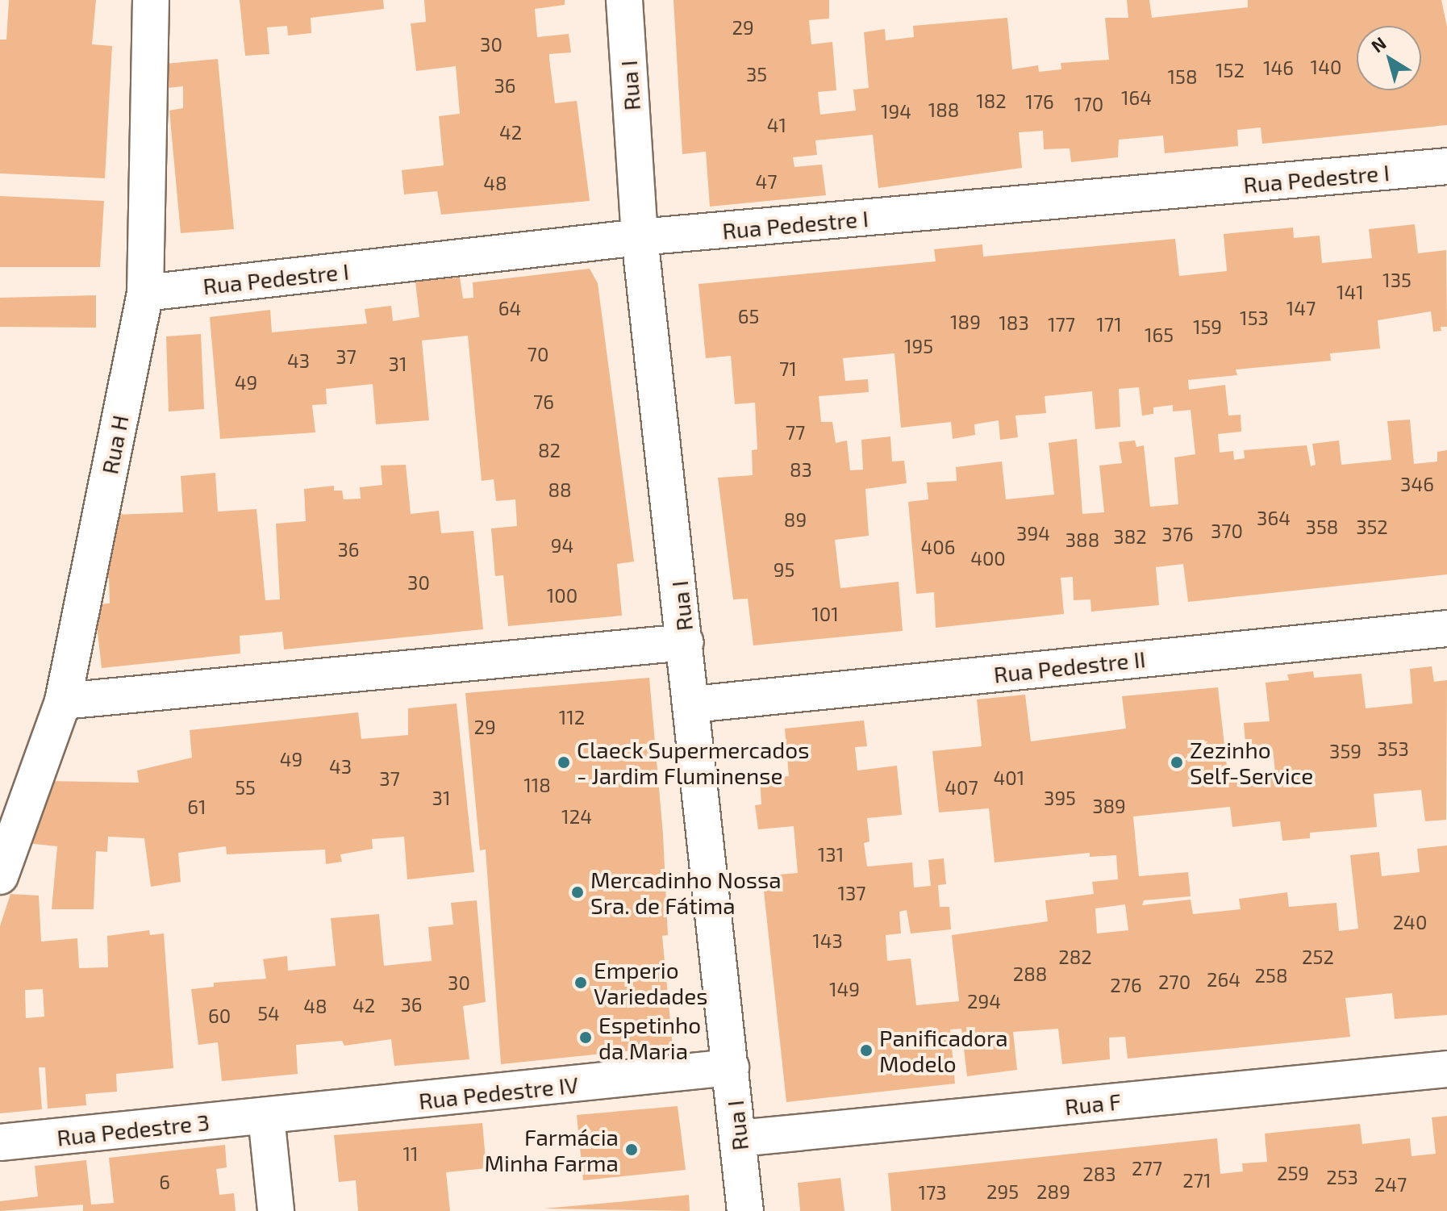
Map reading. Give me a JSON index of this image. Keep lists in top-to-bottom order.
{
  "streets": {
    "street": [
      "Rua I",
      "Rua Pedestre I",
      "Rua H",
      "Rua Pedestre II",
      "Rua Pedestre IV",
      "Rua F",
      "Rua Pedestre 3"
    ]
  },
  "crossings": [
    ["Rua I", "Rua Pedestre I"],
    ["Rua I", "Rua Pedestre II"],
    ["Rua I", "Rua Pedestre IV"],
    ["Rua I", "Rua F"],
    ["Rua Pedestre I", "Rua H"],
    ["Rua Pedestre IV", "Rua Pedestre 3"]
  ],
  "places": [
    "Claeck Supermercados - Jardim Fluminense",
    "Zezinho Self-Service",
    "Mercadinho Nossa Sra. de Fátima",
    "Emperio Variedades",
    "Espetinho da Maria",
    "Panificadora Modelo",
    "Farmácia Minha Farma"
  ],
  "house_numbers": [
    "29",
    "30",
    "140",
    "146",
    "152",
    "35",
    "158",
    "36",
    "164",
    "182",
    "176",
    "170",
    "188",
    "194",
    "41",
    "42",
    "47",
    "48",
    "135",
    "141",
    "64",
    "147",
    "65",
    "153",
    "189",
    "183",
    "177",
    "171",
    "159",
    "165",
    "195",
    "70",
    "37",
    "43",
    "31",
    "71",
    "49",
    "76",
    "77",
    "82",
    "83",
    "346",
    "88",
    "364",
    "89",
    "358",
    "352",
    "370",
    "394",
    "376",
    "382",
    "388",
    "94",
    "406",
    "36",
    "400",
    "95",
    "30",
    "100",
    "101",
    "112",
    "29",
    "353",
    "359",
    "49",
    "43",
    "401",
    "37",
    "118",
    "55",
    "407",
    "31",
    "395",
    "389",
    "61",
    "124",
    "131",
    "137",
    "240",
    "143",
    "282",
    "252",
    "288",
    "258",
    "264",
    "270",
    "30",
    "276",
    "149",
    "294",
    "36",
    "42",
    "48",
    "54",
    "60",
    "11",
    "277",
    "259",
    "283",
    "253",
    "271",
    "6",
    "247",
    "295",
    "289",
    "173"
  ],
  "north": "top left"
}
